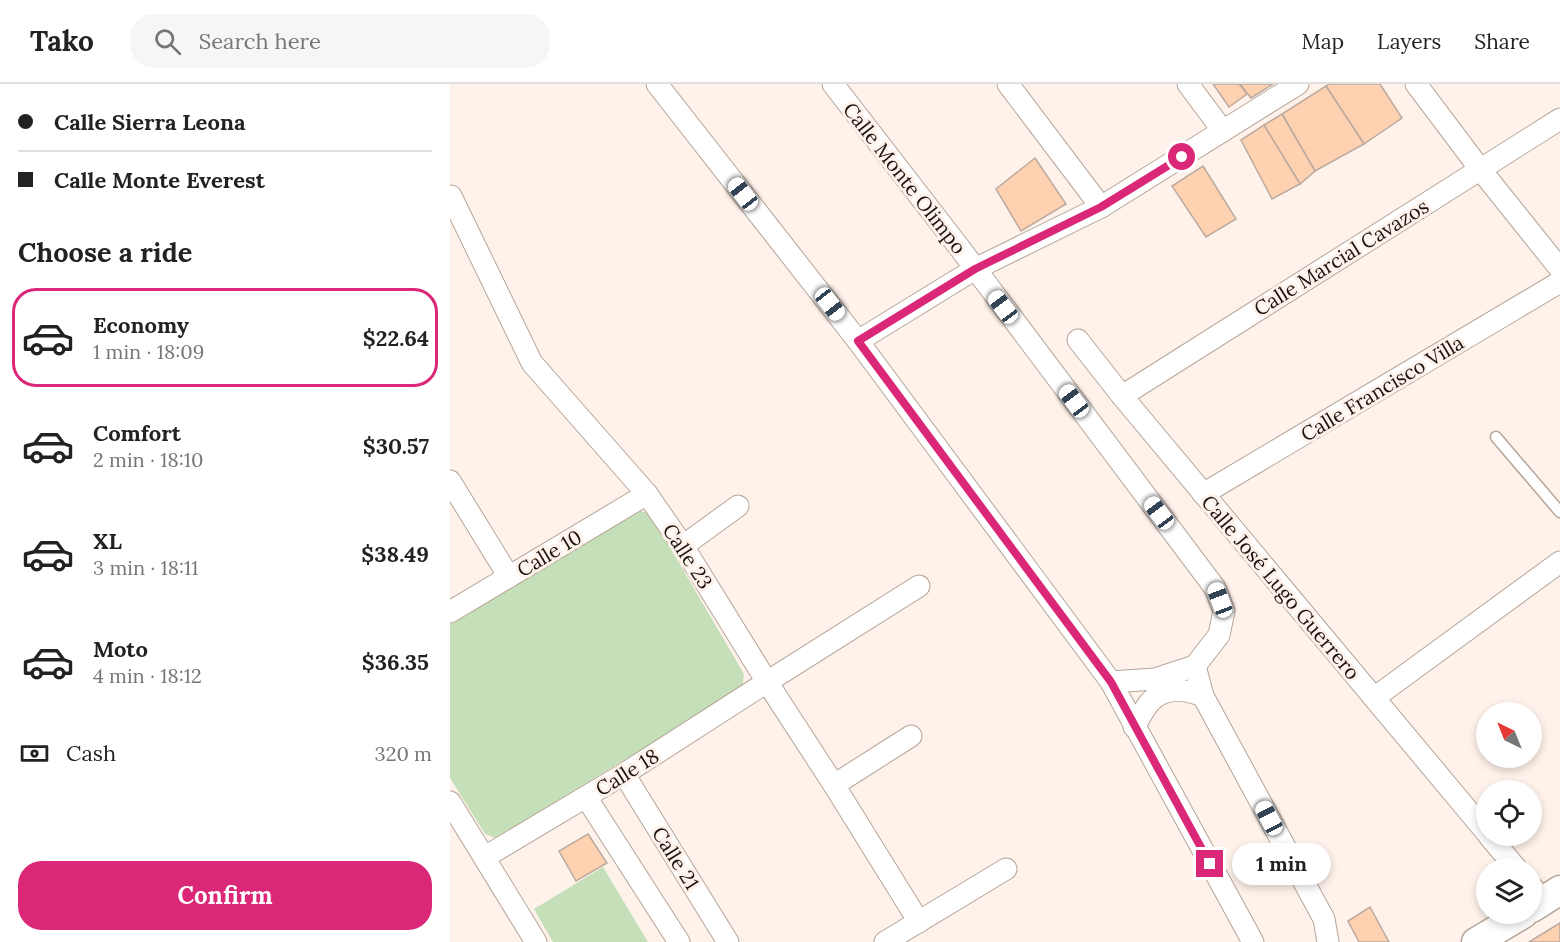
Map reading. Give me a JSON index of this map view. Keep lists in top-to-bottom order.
{
  "streets": {
    "street": [
      "Calle Monte Olimpo",
      "Calle Marcial Cavazos",
      "Calle Francisco Villa",
      "Calle 10",
      "Calle 23",
      "Calle José Lugo Guerrero",
      "Calle 18",
      "Calle 21"
    ]
  },
  "crossings": [
    ["Calle Marcial Cavazos", "Calle José Lugo Guerrero"],
    ["Calle Francisco Villa", "Calle José Lugo Guerrero"],
    ["Calle 10", "Calle 23"],
    ["Calle 23", "Calle 18"],
    ["Calle 18", "Calle 21"]
  ],
  "north": "top left",
  "page": {
    "header": "Tako",
    "search": "Search here",
    "nav": ["Map", "Layers", "Share"],
    "banner": ["Calle Sierra Leona", "Calle Monte Everest"],
    "heading": "Choose a ride",
    "list": [
      {
        "name": "Economy",
        "note": "1 min · 18:09",
        "value": "$22.64"
      },
      {
        "name": "Comfort",
        "note": "2 min · 18:10",
        "value": "$30.57"
      },
      {
        "name": "XL",
        "note": "3 min · 18:11",
        "value": "$38.49"
      },
      {
        "name": "Moto",
        "note": "4 min · 18:12",
        "value": "$36.35"
      }
    ],
    "pay": ["Cash", "320 m"],
    "bubble": "1 min",
    "buttons": "Confirm"
  }
}
